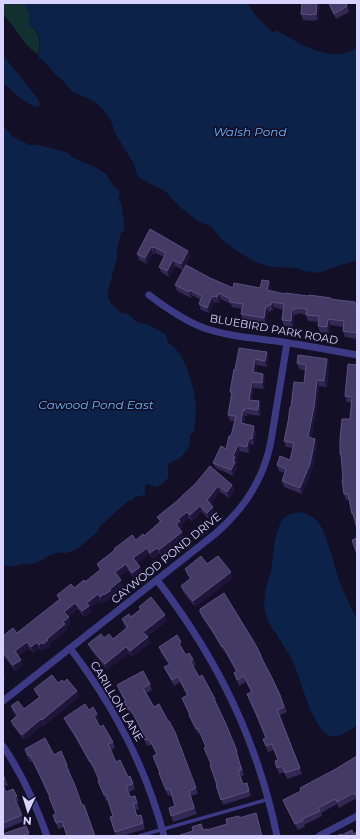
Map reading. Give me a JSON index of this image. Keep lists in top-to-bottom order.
{
  "streets": {
    "street": ["BLUEBIRD PARK ROAD", "CAYWOOD POND DRIVE", "CARILLON LANE"]
  },
  "crossings": [
    ["BLUEBIRD PARK ROAD", "CAYWOOD POND DRIVE"],
    ["CAYWOOD POND DRIVE", "CARILLON LANE"]
  ],
  "water": ["Walsh Pond", "Cawood Pond East"],
  "north": "bottom"
}
